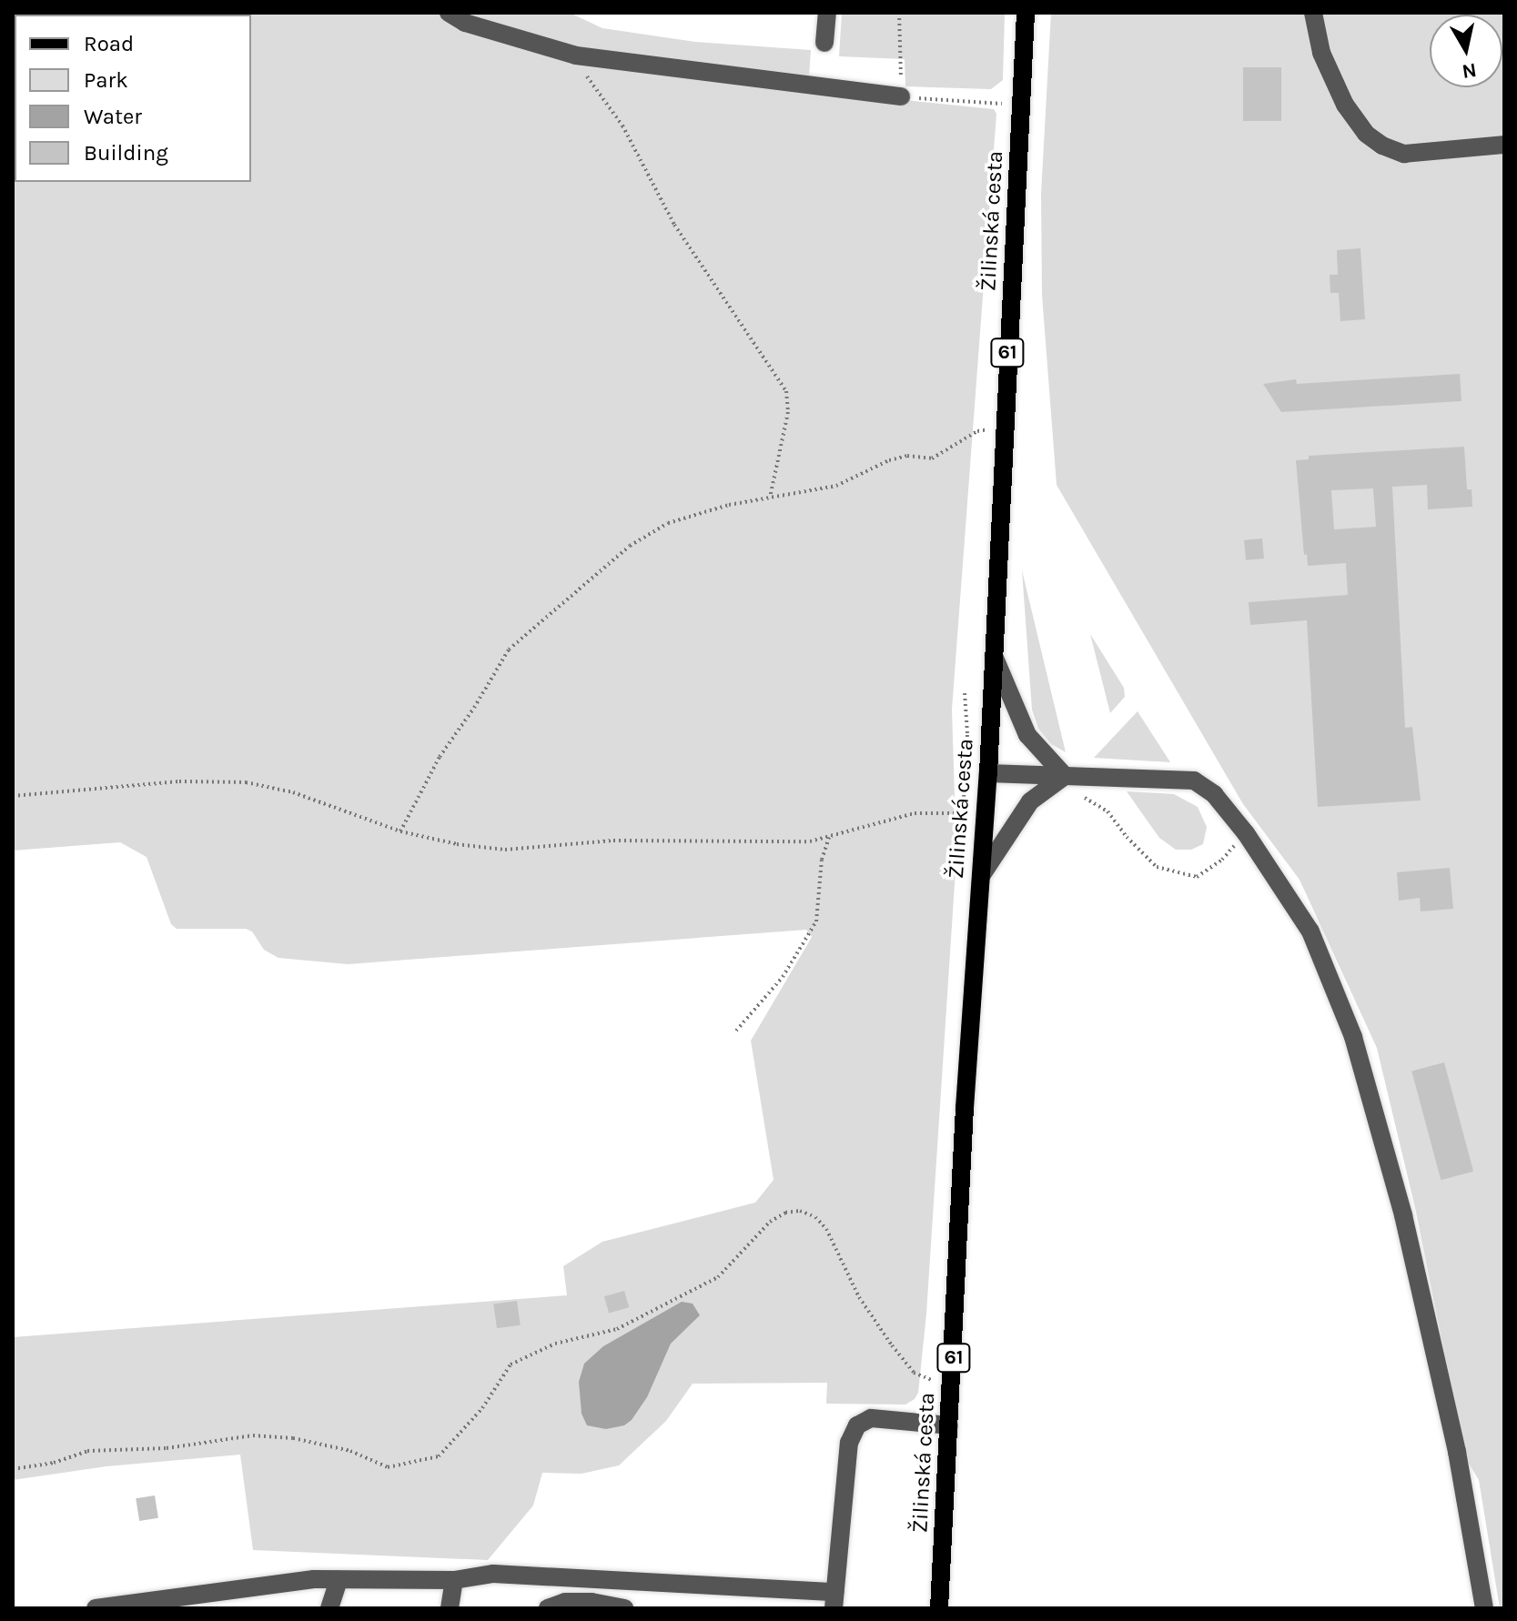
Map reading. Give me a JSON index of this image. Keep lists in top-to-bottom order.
{
  "streets": {
    "main road": ["Žilinská cesta", "61"]
  },
  "legend": [
    "Road",
    "Park",
    "Water",
    "Building"
  ],
  "north": "bottom"
}
